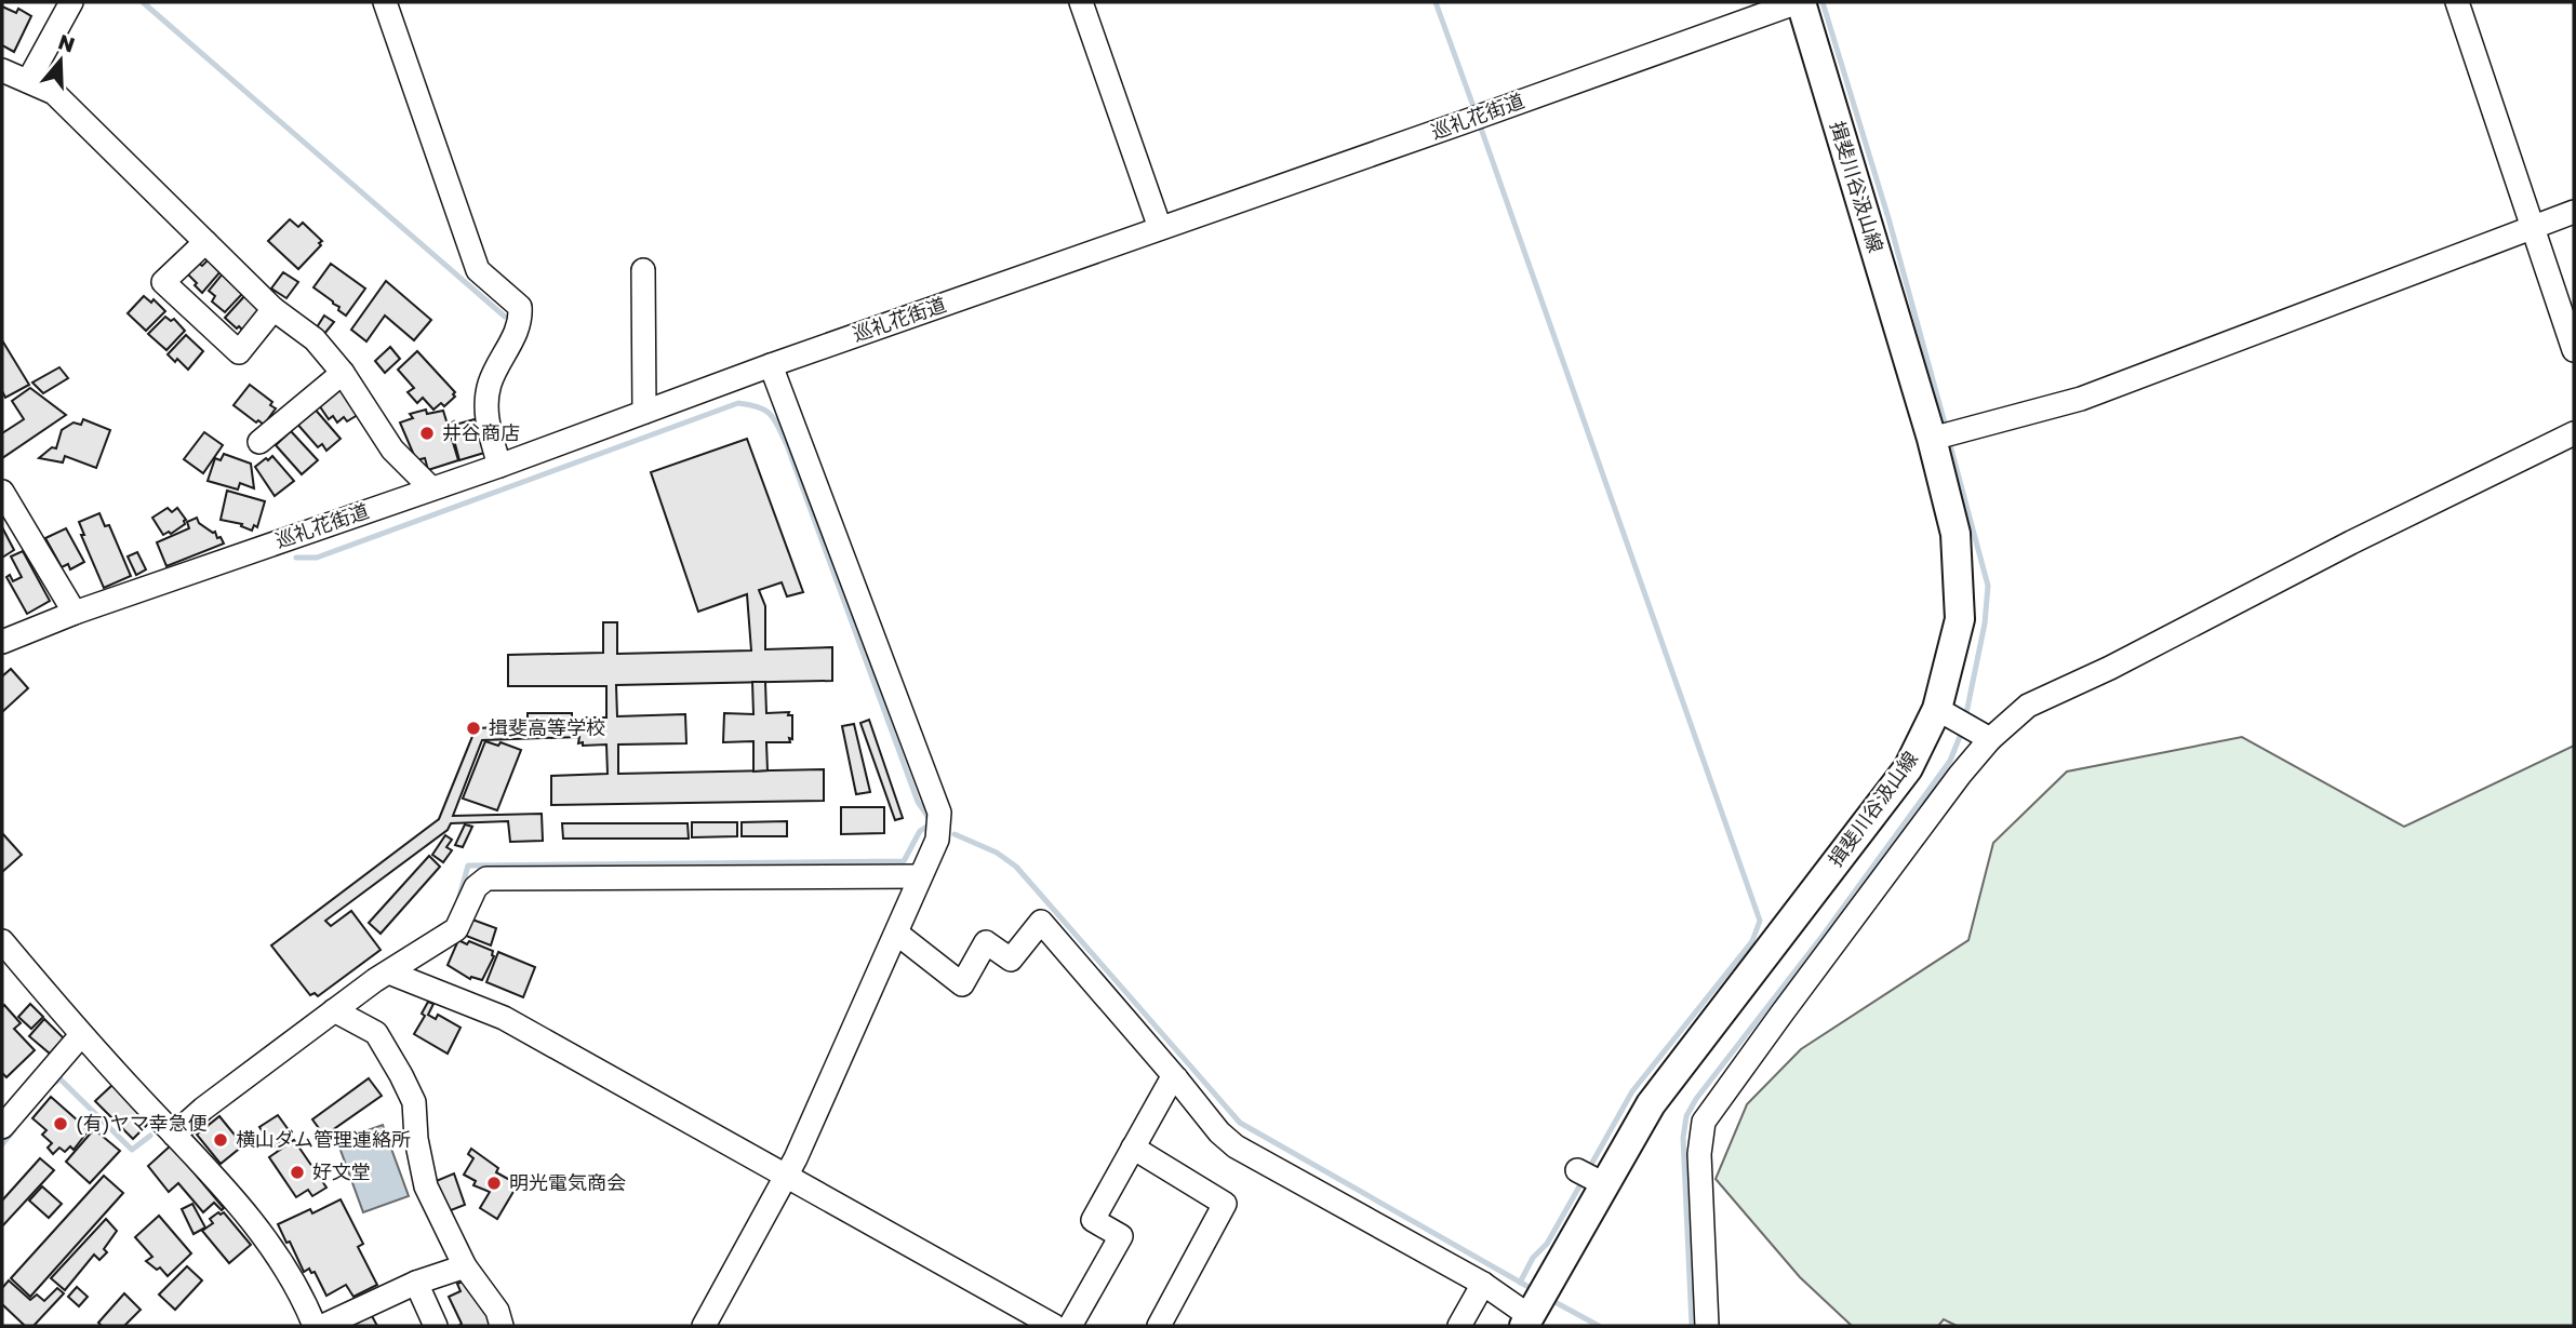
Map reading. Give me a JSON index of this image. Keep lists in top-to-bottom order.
{
  "streets": {
    "main road": ["揖斐川谷汲山線"],
    "street": ["巡礼花街道"]
  },
  "crossings": [
    ["巡礼花街道", "揖斐川谷汲山線"]
  ],
  "places": [
    "井谷商店",
    "揖斐高等学校",
    "(有)ヤマ幸急便",
    "横山ダム管理連絡所",
    "好文堂",
    "明光電気商会"
  ],
  "north": "top"
}
